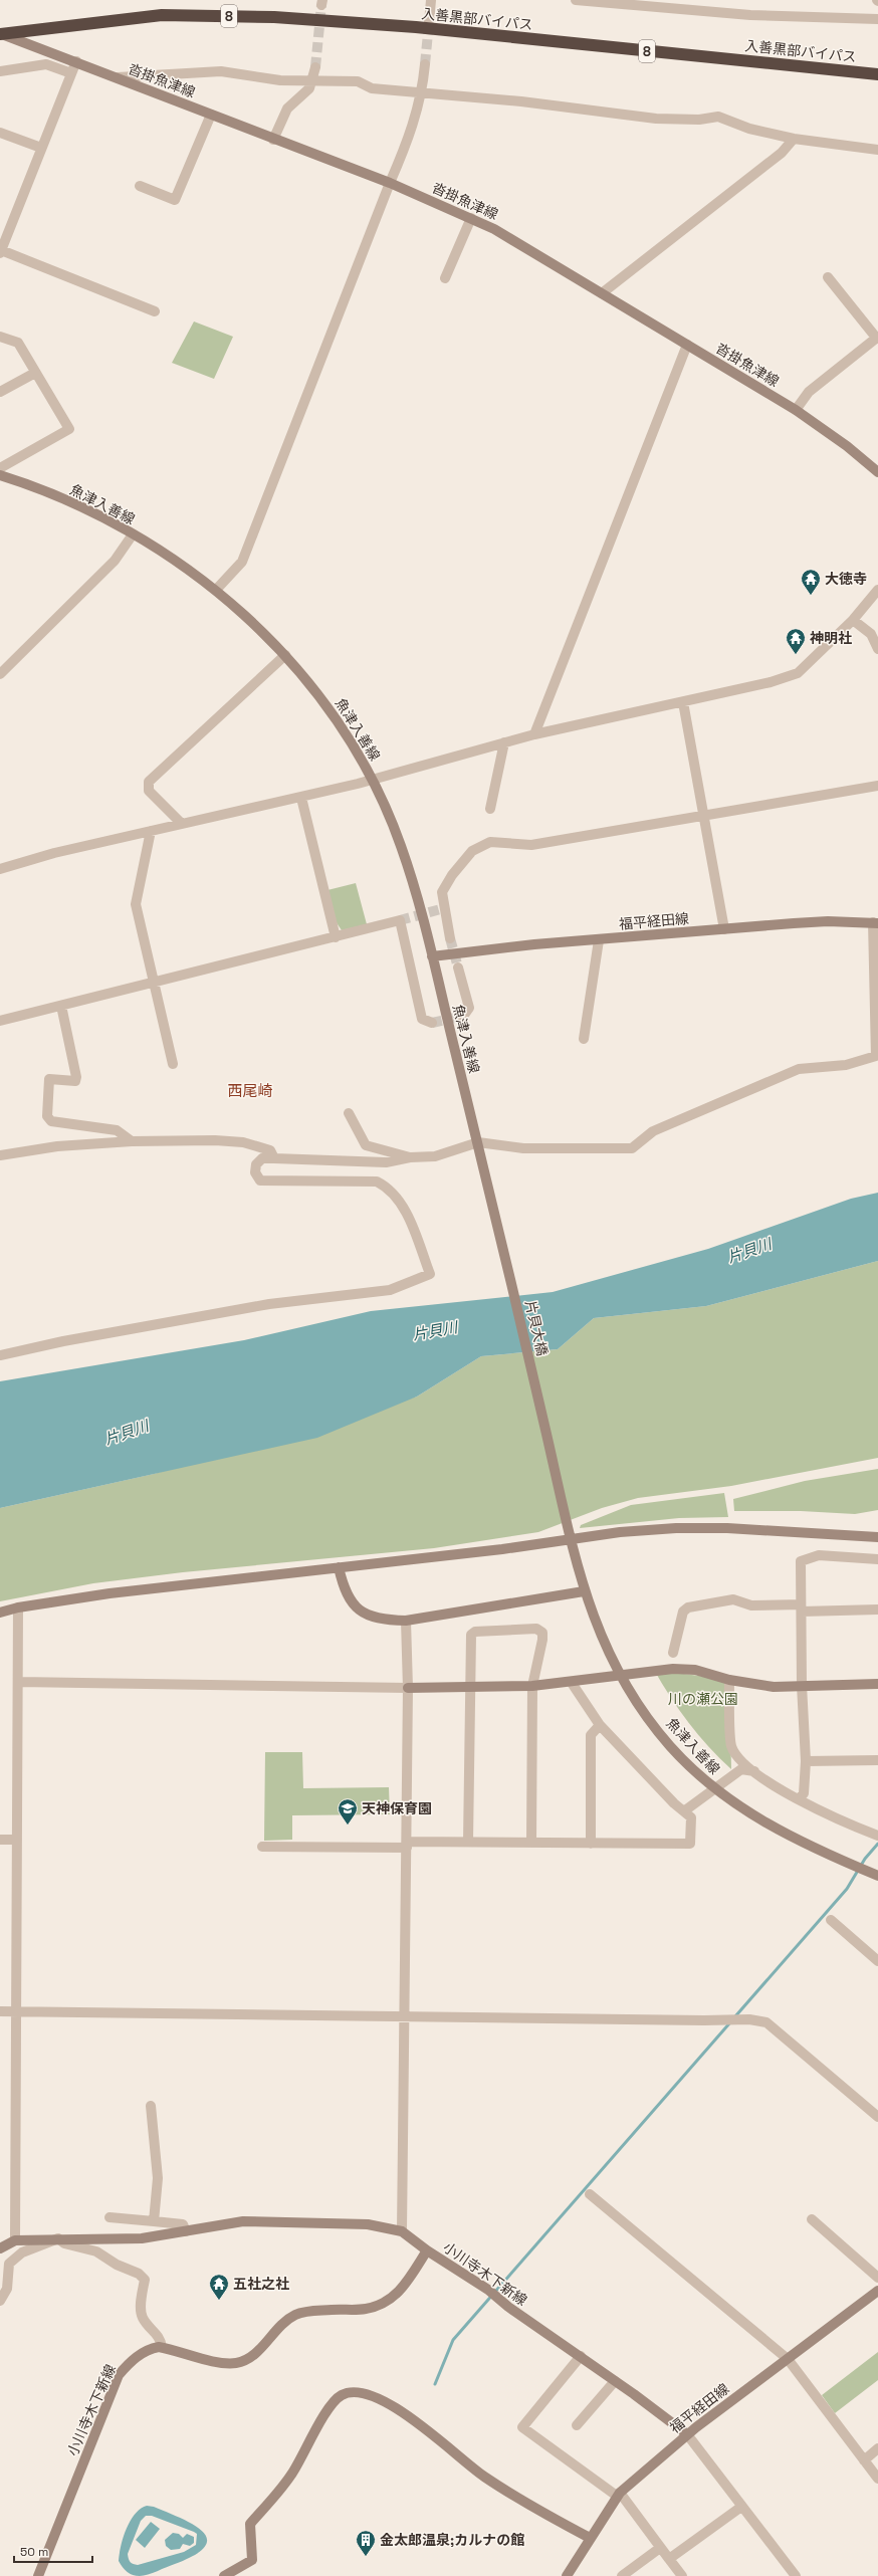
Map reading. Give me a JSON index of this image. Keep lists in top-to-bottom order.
{
  "streets": {
    "highway": ["8", "入善黒部バイパス"],
    "main road": [
      "沓掛魚津線",
      "魚津入善線",
      "福平経田線",
      "片貝大橋",
      "小川寺木下新線"
    ]
  },
  "crossings": [
    ["入善黒部バイパス", "沓掛魚津線"],
    ["魚津入善線", "福平経田線"],
    ["魚津入善線", "片貝大橋"],
    ["福平経田線", "小川寺木下新線"]
  ],
  "districts": ["西尾崎"],
  "water": ["片貝川"],
  "parks": ["川の瀬公園"],
  "places": {
    "temple": ["大徳寺", "神明社", "五社之社"],
    "school or university": ["天神保育園"],
    "building": ["金太郎温泉;カルナの館"]
  },
  "scale_bar": "50 m"
}
